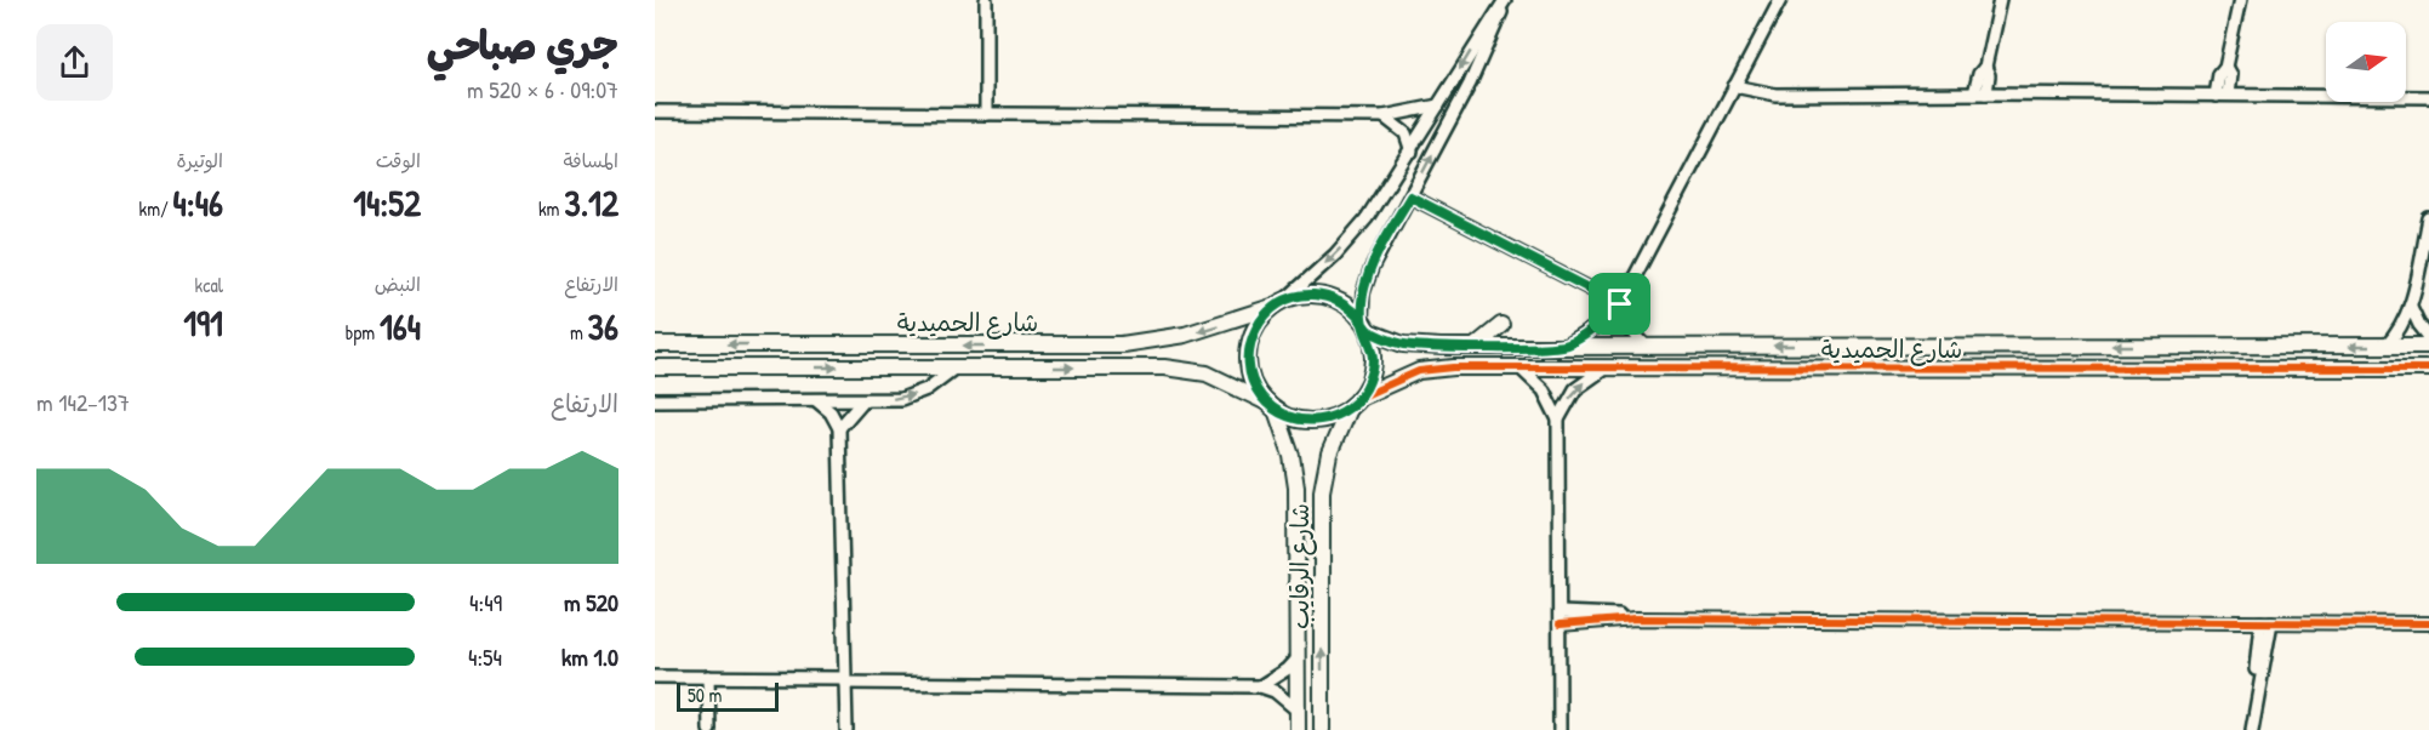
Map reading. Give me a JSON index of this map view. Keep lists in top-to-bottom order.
{
  "streets": {
    "street": ["شارع الحميدية", "شارع الرقايب"]
  },
  "crossings": [
    ["شارع الحميدية", "شارع الرقايب"]
  ],
  "scale_bar": "50 m",
  "north": "right",
  "page": {
    "heading": ["جري صباحي", "09:07 · 6 × 520 m"],
    "stats": [
      ["المسافة", "3.12 km"],
      ["الوقت", "14:52"],
      ["الوتيرة", "4:46 /km"],
      ["الارتفاع", "36 m"],
      ["النبض", "164 bpm"],
      ["kcal", "191"]
    ],
    "chart": ["الارتفاع", "137–142 m"],
    "list": [
      {
        "name": "520 m",
        "note": "4:49"
      },
      {
        "name": "1.0 km",
        "note": "4:54"
      }
    ],
    "scale": "50 m"
  }
}
